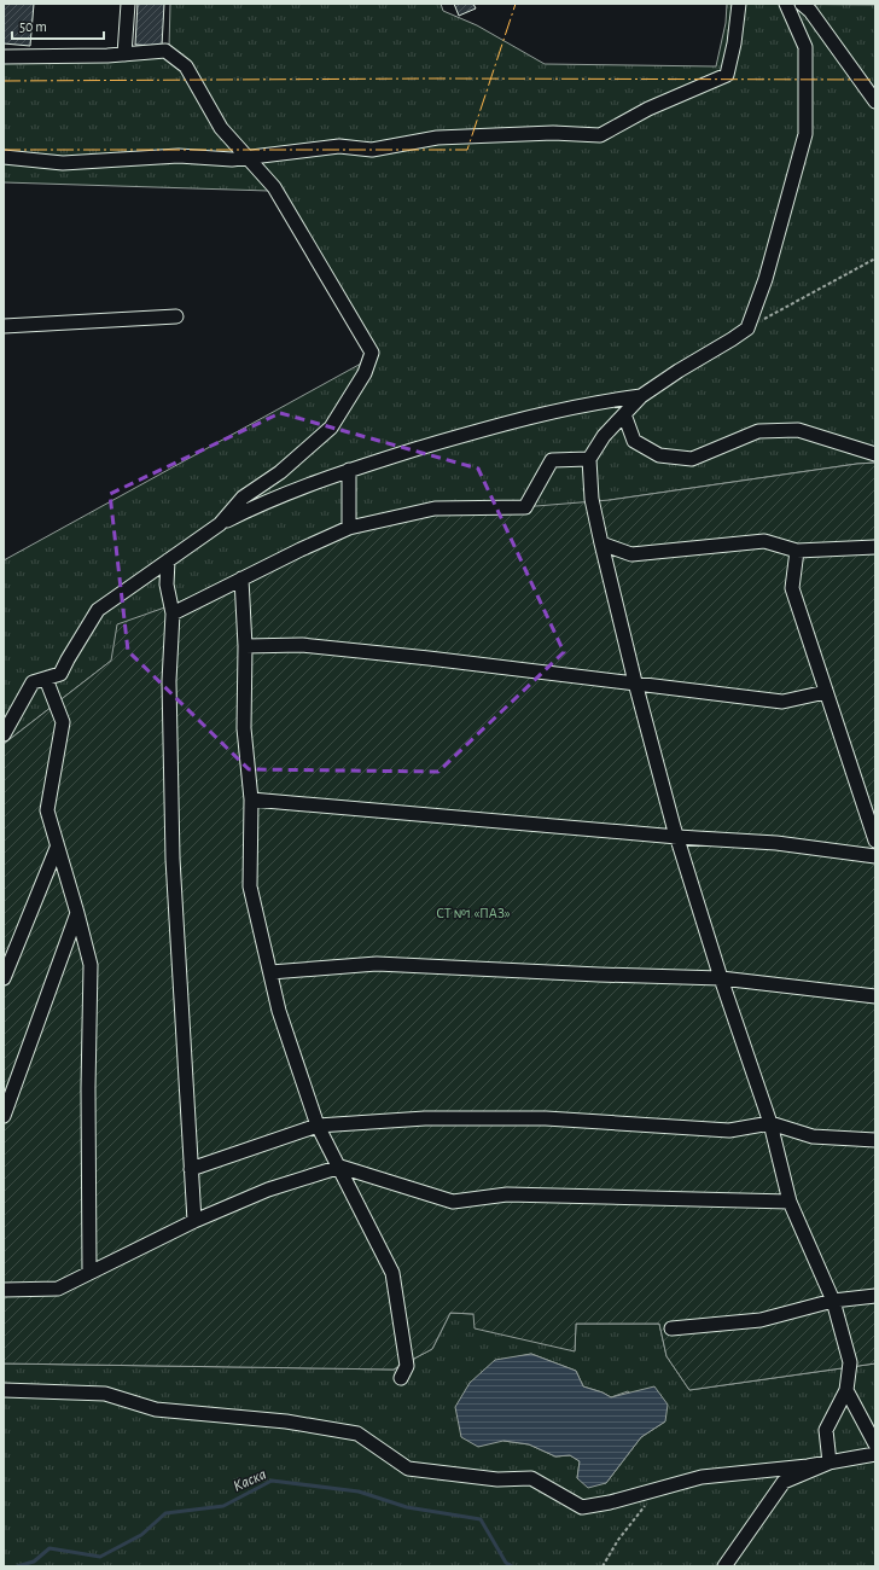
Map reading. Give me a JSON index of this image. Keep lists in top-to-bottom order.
{
  "water": ["Каска"],
  "parks": ["СТ №1 «ПАЗ»"],
  "scale_bar": "50 m"
}
